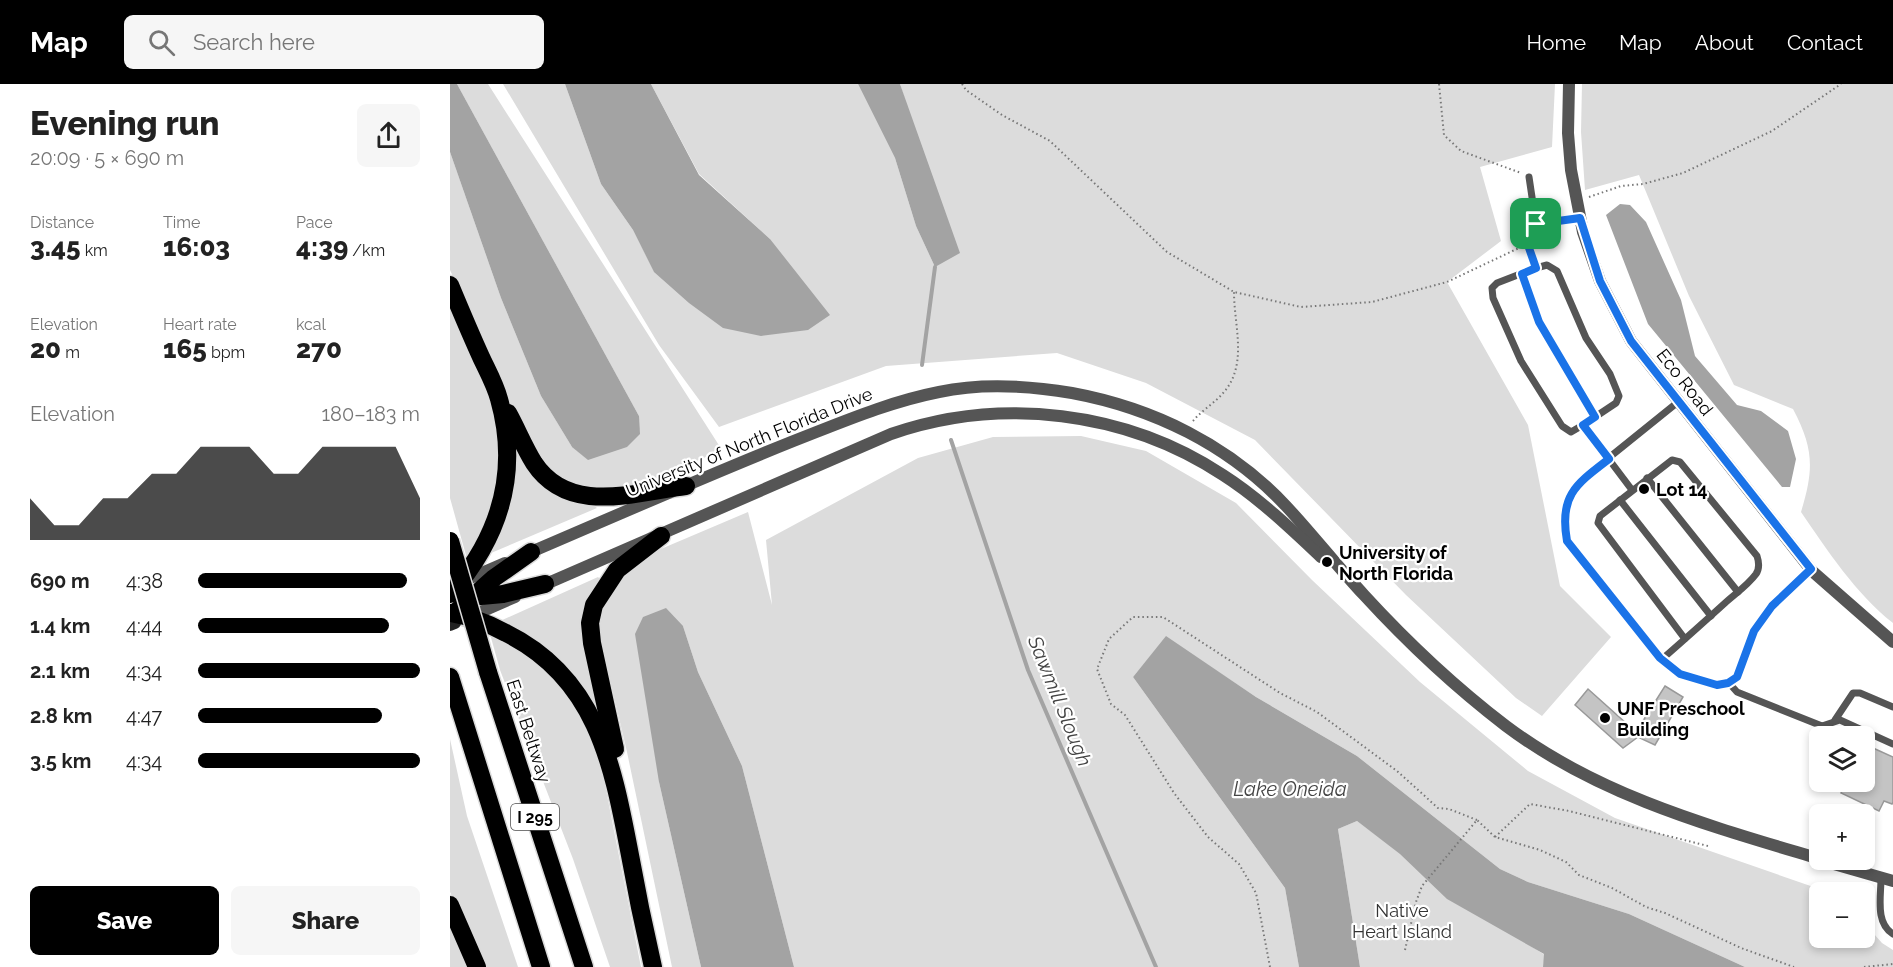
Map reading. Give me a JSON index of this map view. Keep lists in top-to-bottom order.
{
  "streets": {
    "highway": ["East Beltway", "I 295"],
    "street": ["Eco Road", "University of North Florida Drive"]
  },
  "water": ["Sawmill Slough", "Lake Oneida"],
  "parks": ["Native Heart Island"],
  "places": ["Lot 14", "University of North Florida", "UNF Preschool Building"],
  "page": {
    "header": "Map",
    "search": "Search here",
    "nav": [
      "Home",
      "Map",
      "About",
      "Contact"
    ],
    "heading": ["Evening run", "20:09 · 5 × 690 m"],
    "stats": [
      ["Distance", "3.45 km"],
      ["Time", "16:03"],
      ["Pace", "4:39 /km"],
      ["Elevation", "20 m"],
      ["Heart rate", "165 bpm"],
      ["kcal", "270"]
    ],
    "chart": ["Elevation", "180–183 m"],
    "list": [
      {
        "name": "690 m",
        "note": "4:38"
      },
      {
        "name": "1.4 km",
        "note": "4:44"
      },
      {
        "name": "2.1 km",
        "note": "4:34"
      },
      {
        "name": "2.8 km",
        "note": "4:47"
      },
      {
        "name": "3.5 km",
        "note": "4:34"
      }
    ],
    "map_buttons": ["+", "−"],
    "buttons": ["Save", "Share"]
  }
}
